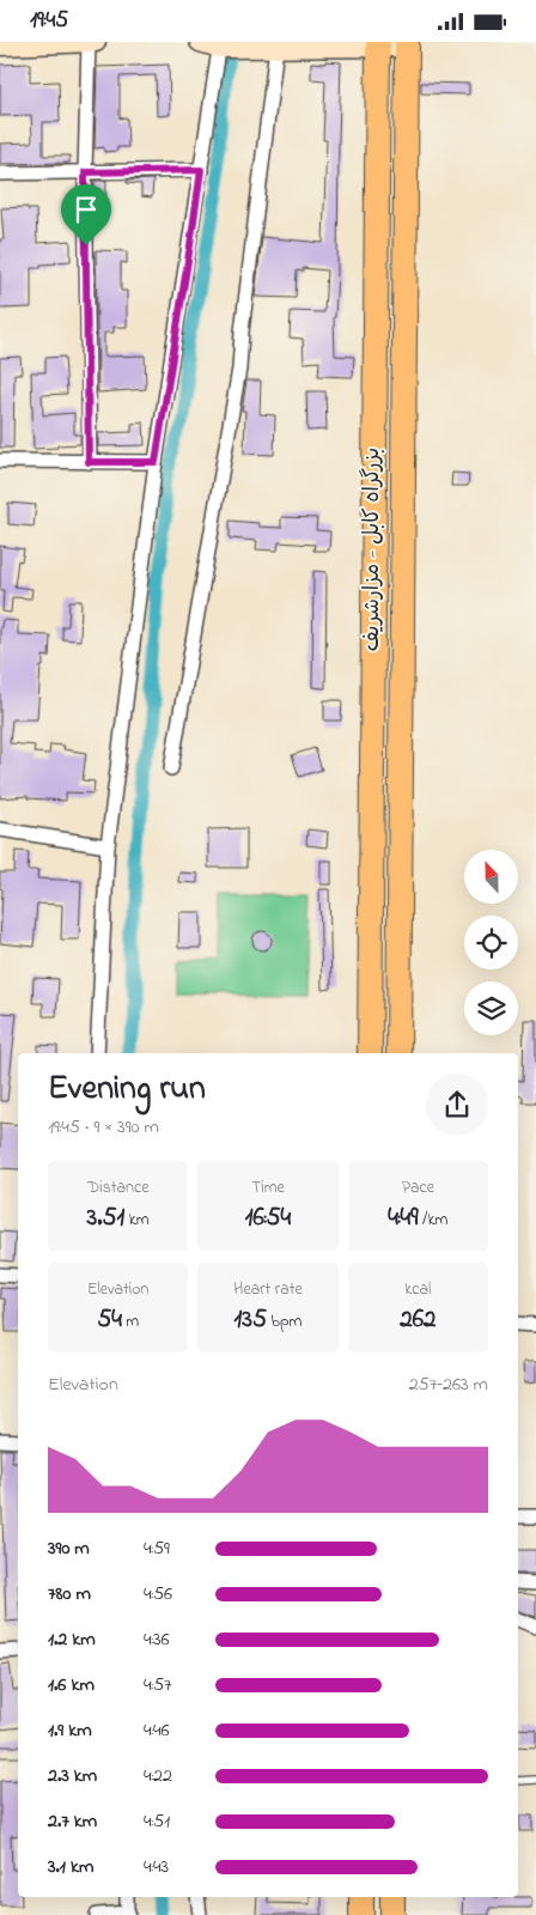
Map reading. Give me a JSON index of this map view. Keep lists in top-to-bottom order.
{
  "streets": {
    "highway": ["بزرگراه کابل - مزارشریف"]
  },
  "north": "top",
  "page": {
    "status": "19:45",
    "heading": ["Evening run", "19:45 · 9 × 390 m"],
    "stats": [
      ["Distance", "3.51 km"],
      ["Time", "16:54"],
      ["Pace", "4:49 /km"],
      ["Elevation", "54 m"],
      ["Heart rate", "135 bpm"],
      ["kcal", "262"]
    ],
    "chart": ["Elevation", "257–263 m"],
    "list": [
      {
        "name": "390 m",
        "note": "4:59"
      },
      {
        "name": "780 m",
        "note": "4:56"
      },
      {
        "name": "1.2 km",
        "note": "4:36"
      },
      {
        "name": "1.6 km",
        "note": "4:57"
      },
      {
        "name": "1.9 km",
        "note": "4:46"
      },
      {
        "name": "2.3 km",
        "note": "4:22"
      },
      {
        "name": "2.7 km",
        "note": "4:51"
      },
      {
        "name": "3.1 km",
        "note": "4:43"
      }
    ]
  }
}
